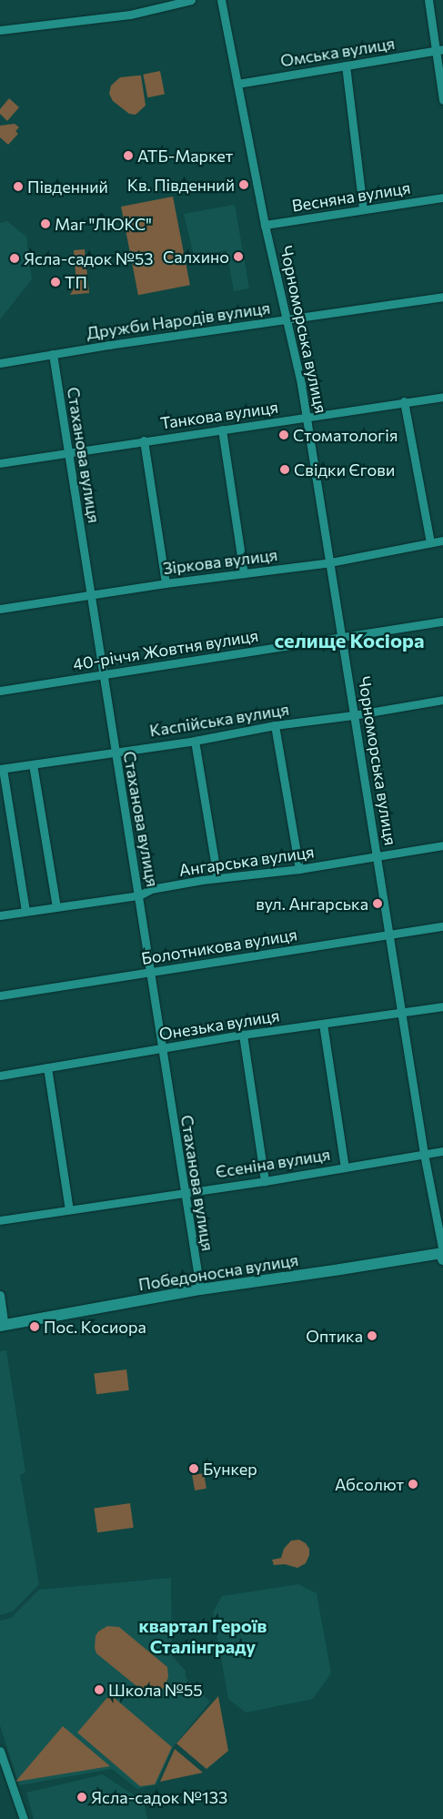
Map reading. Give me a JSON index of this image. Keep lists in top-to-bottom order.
{
  "streets": {
    "street": [
      "Омська вулиця",
      "Весняна вулиця",
      "Дружби Народів вулиця",
      "Чорноморська вулиця",
      "Танкова вулиця",
      "Стаханова вулиця",
      "Зіркова вулиця",
      "40-річчя Жовтня вулиця",
      "Каспійська вулиця",
      "Ангарська вулиця",
      "Болотникова вулиця",
      "Онезька вулиця",
      "Єсеніна вулиця",
      "Победоносна вулиця"
    ]
  },
  "crossings": [
    ["Омська вулиця", "Чорноморська вулиця"],
    ["Весняна вулиця", "Чорноморська вулиця"],
    ["Дружби Народів вулиця", "Чорноморська вулиця"],
    ["Дружби Народів вулиця", "Стаханова вулиця"],
    ["Чорноморська вулиця", "Танкова вулиця"],
    ["Чорноморська вулиця", "Зіркова вулиця"],
    ["Чорноморська вулиця", "40-річчя Жовтня вулиця"],
    ["Чорноморська вулиця", "Каспійська вулиця"],
    ["Чорноморська вулиця", "Ангарська вулиця"],
    ["Чорноморська вулиця", "Болотникова вулиця"],
    ["Чорноморська вулиця", "Онезька вулиця"],
    ["Чорноморська вулиця", "Єсеніна вулиця"],
    ["Чорноморська вулиця", "Победоносна вулиця"],
    ["Танкова вулиця", "Стаханова вулиця"],
    ["Стаханова вулиця", "Зіркова вулиця"],
    ["Стаханова вулиця", "40-річчя Жовтня вулиця"],
    ["Стаханова вулиця", "Каспійська вулиця"],
    ["Стаханова вулиця", "Ангарська вулиця"],
    ["Стаханова вулиця", "Болотникова вулиця"],
    ["Стаханова вулиця", "Онезька вулиця"],
    ["Стаханова вулиця", "Єсеніна вулиця"],
    ["Стаханова вулиця", "Победоносна вулиця"]
  ],
  "districts": ["селище Косіора", "квартал Героїв Сталінграду"],
  "places": [
    "АТБ-Маркет",
    "Кв. Південний",
    "Південний",
    "Маг \"ЛЮКС\"",
    "Салхино",
    "Ясла-садок №53",
    "ТП",
    "Стоматологія",
    "Свідки Єгови",
    "вул. Ангарська",
    "Пос. Косиора",
    "Оптика",
    "Бункер",
    "Абсолют",
    "Школа №55",
    "Ясла-садок №133"
  ]
}
